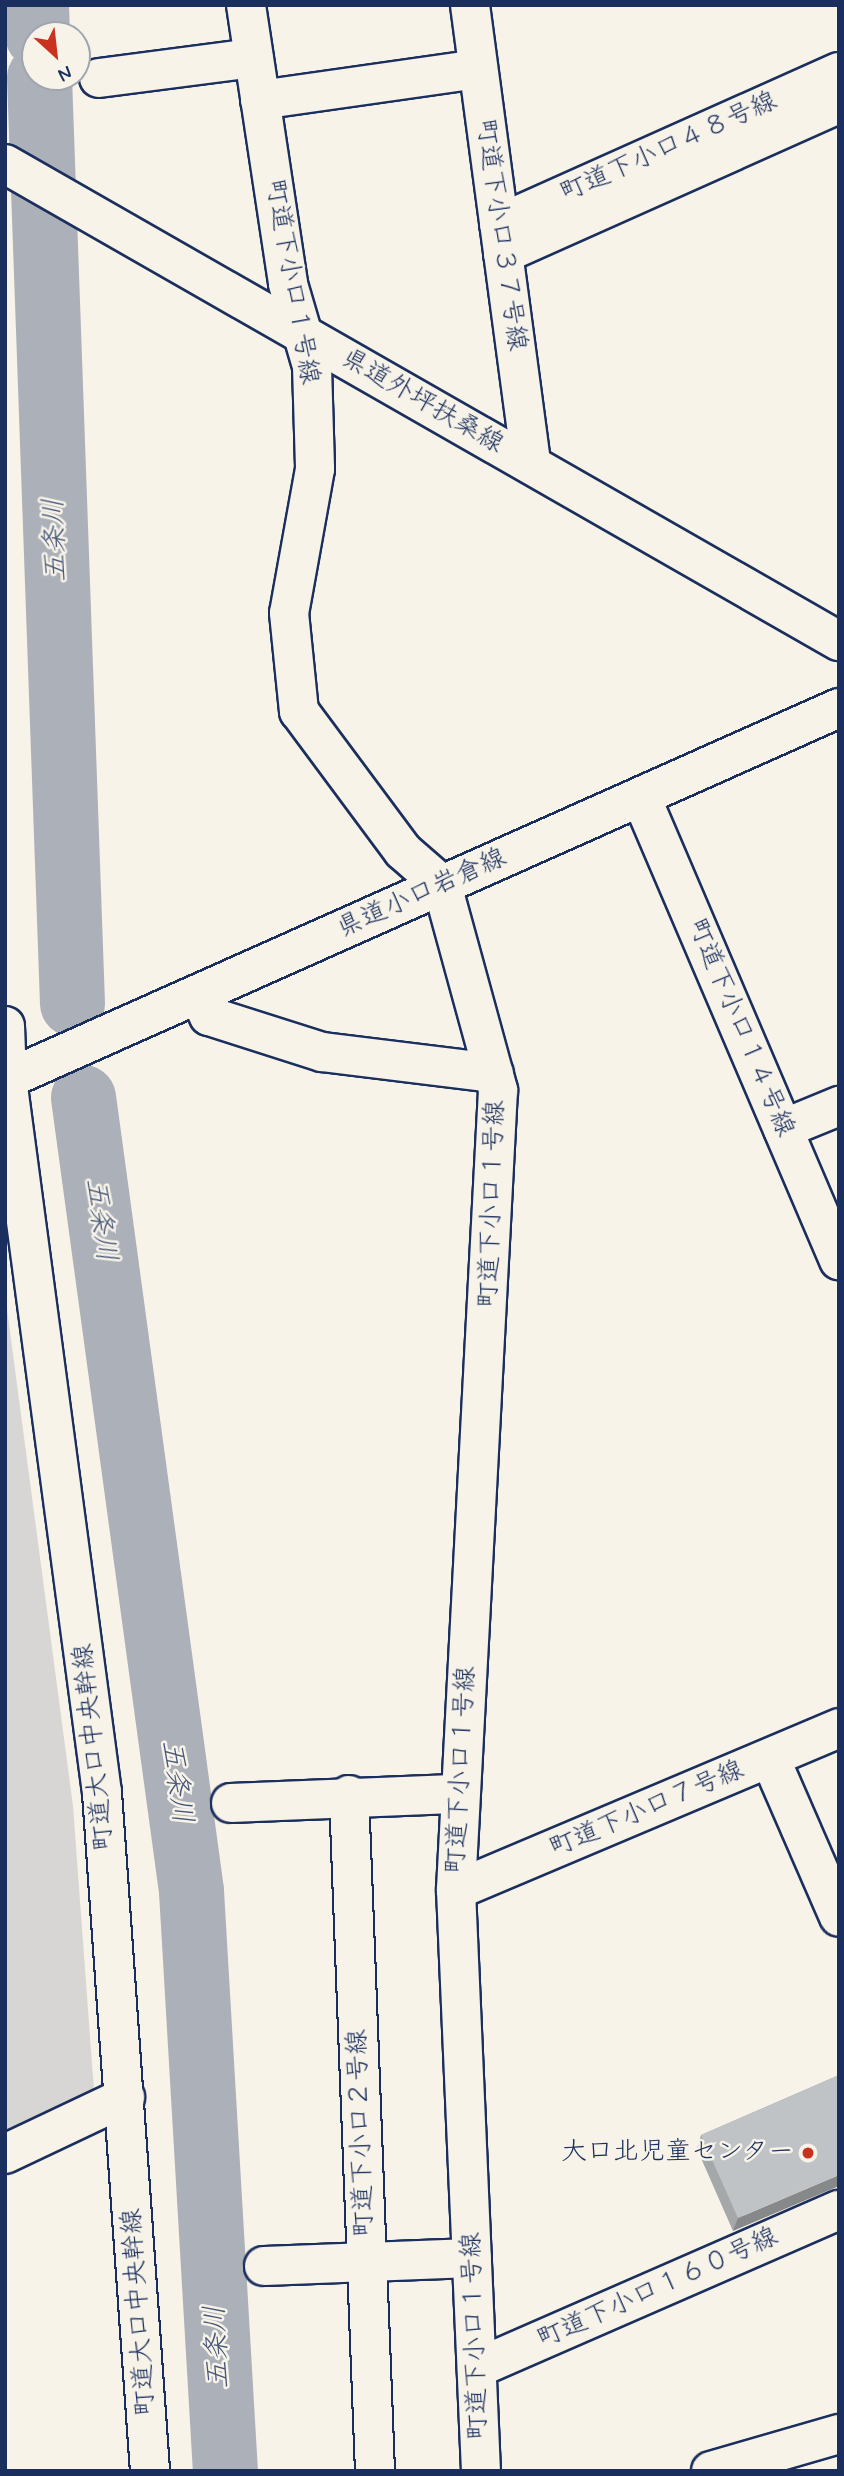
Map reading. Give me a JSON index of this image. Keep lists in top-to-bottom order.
{
  "streets": {
    "street": [
      "町道下小口４８号線",
      "町道下小口３７号線",
      "町道下小口１号線",
      "県道外坪扶桑線",
      "県道小口岩倉線",
      "町道下小口１４号線",
      "町道大口中央幹線",
      "町道下小口７号線",
      "町道下小口２号線",
      "町道下小口１６０号線"
    ]
  },
  "crossings": [
    ["町道下小口４８号線", "町道下小口３７号線"],
    ["町道下小口３７号線", "県道外坪扶桑線"],
    ["町道下小口１号線", "県道外坪扶桑線"],
    ["町道下小口１号線", "県道小口岩倉線"],
    ["町道下小口１号線", "町道下小口７号線"],
    ["町道下小口１号線", "町道下小口１６０号線"],
    ["県道小口岩倉線", "町道下小口１４号線"],
    ["県道小口岩倉線", "町道大口中央幹線"]
  ],
  "water": ["五条川"],
  "places": ["大口北児童センター"],
  "north": "bottom right"
}
